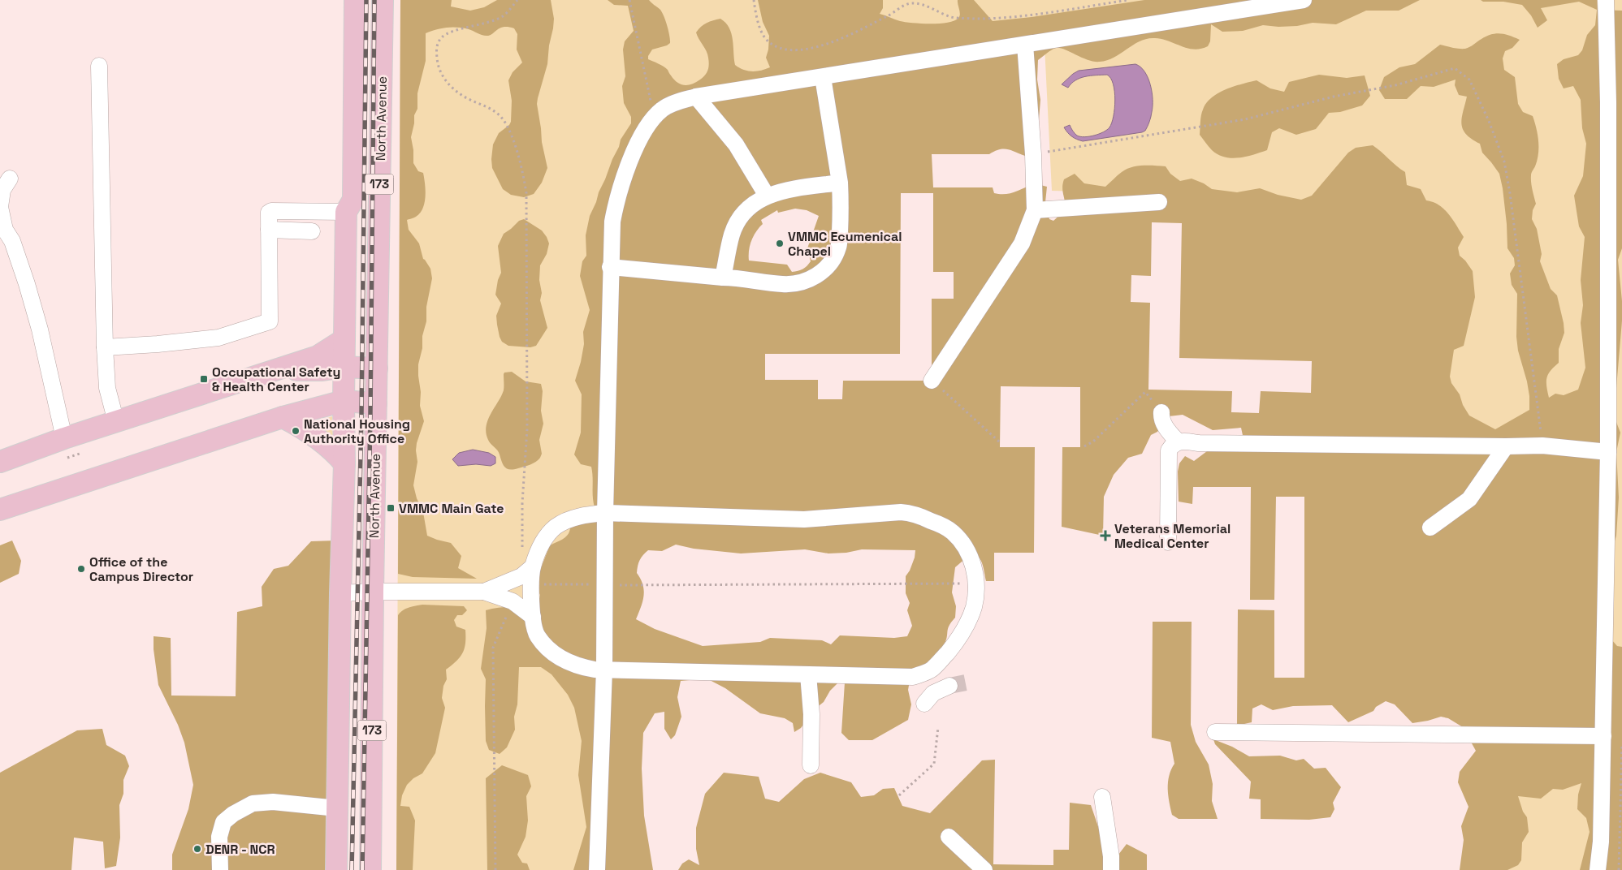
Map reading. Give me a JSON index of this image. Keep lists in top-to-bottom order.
{
  "streets": {
    "main road": ["North Avenue", "173"]
  },
  "places": {
    "other": [
      "VMMC Ecumenical Chapel",
      "National Housing Authority Office",
      "Office of the Campus Director",
      "DENR - NCR"
    ],
    "transit": ["Occupational Safety & Health Center", "VMMC Main Gate"],
    "health": ["Veterans Memorial Medical Center"]
  }
}
